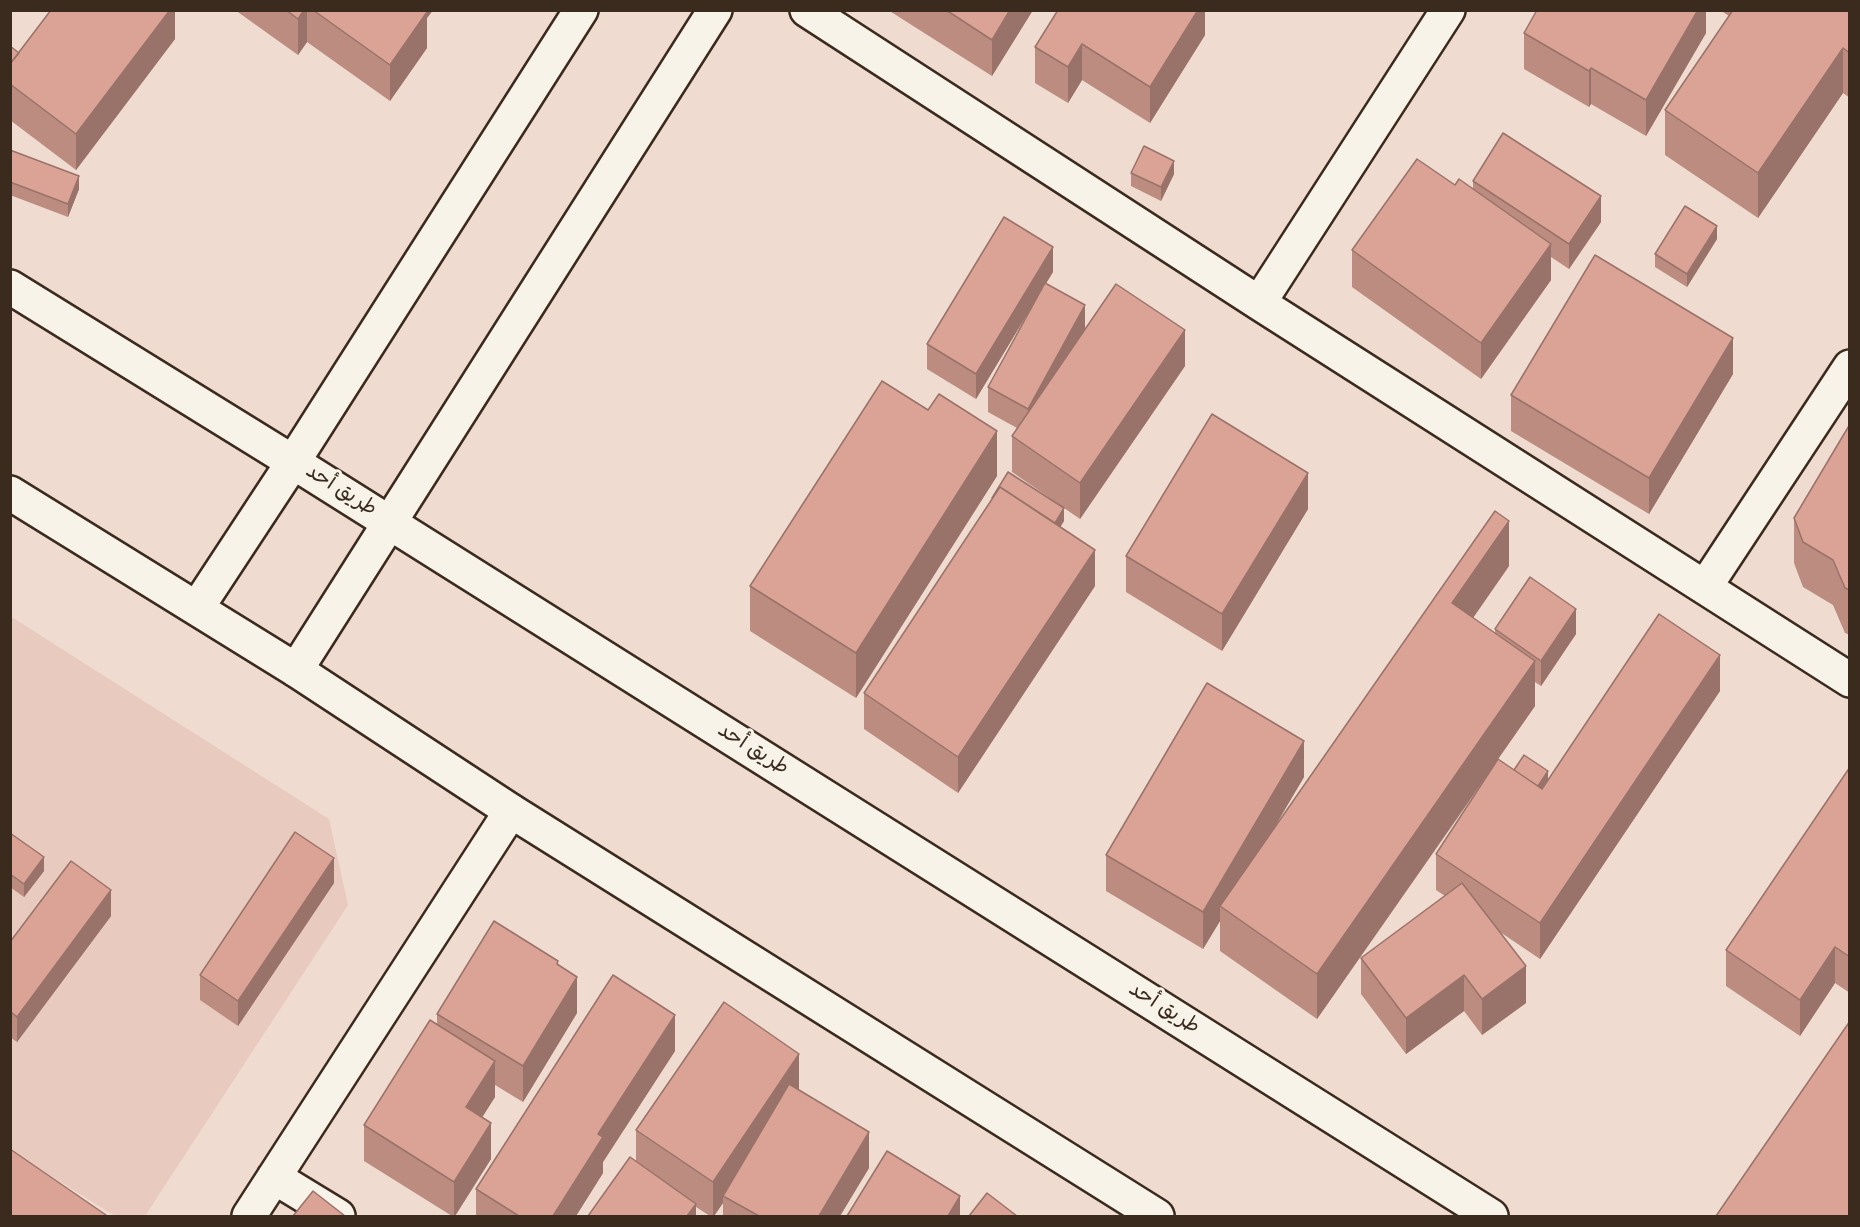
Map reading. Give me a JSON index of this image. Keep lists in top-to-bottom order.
{
  "streets": {
    "street": ["طريق أحد"]
  }
}
